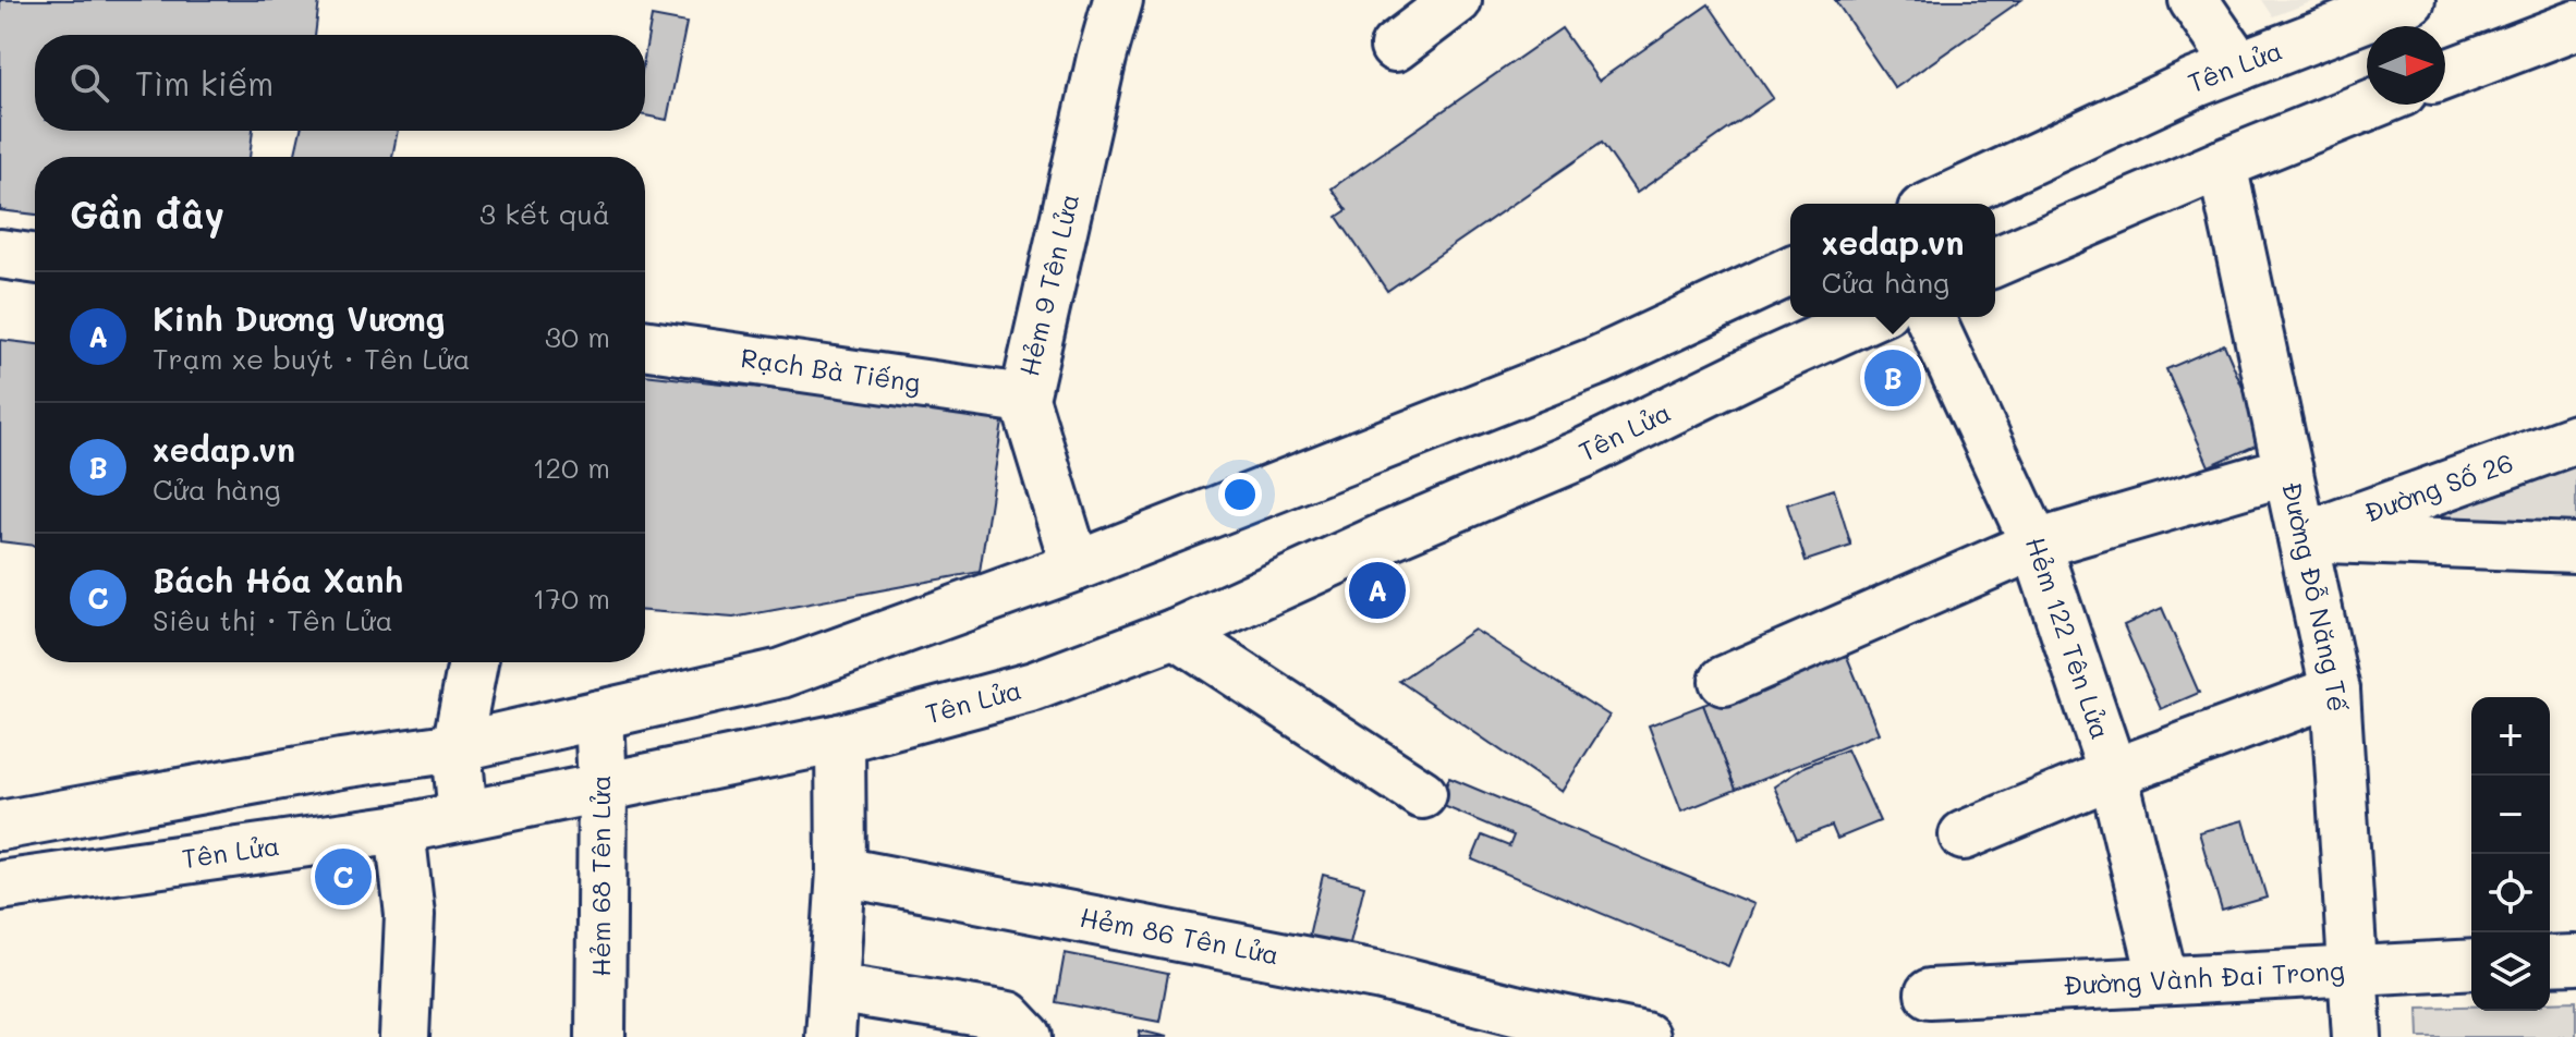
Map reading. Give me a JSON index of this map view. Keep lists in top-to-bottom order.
{
  "streets": {
    "street": [
      "Tên Lửa",
      "Hẻm 9 Tên Lửa",
      "Rạch Bà Tiếng",
      "Đường Số 26",
      "Đường Đỗ Năng Tế",
      "Hẻm 122 Tên Lửa",
      "Hẻm 68 Tên Lửa",
      "Hẻm 86 Tên Lửa",
      "Đường Vành Đai Trong"
    ]
  },
  "crossings": [
    ["Tên Lửa", "Hẻm 68 Tên Lửa"],
    ["Hẻm 9 Tên Lửa", "Rạch Bà Tiếng"],
    ["Đường Số 26", "Đường Đỗ Năng Tế"],
    ["Đường Đỗ Năng Tế", "Đường Vành Đai Trong"],
    ["Hẻm 122 Tên Lửa", "Đường Vành Đai Trong"]
  ],
  "north": "right",
  "page": {
    "search": "Tìm kiếm",
    "heading": ["Gần đây", "3 kết quả"],
    "popup": ["xedap.vn", "Cửa hàng"],
    "list": [
      {
        "mark": "A",
        "name": "Kinh Dương Vương",
        "note": "Trạm xe buýt · Tên Lửa",
        "value": "30 m"
      },
      {
        "mark": "B",
        "name": "xedap.vn",
        "note": "Cửa hàng",
        "value": "120 m"
      },
      {
        "mark": "C",
        "name": "Bách Hóa Xanh",
        "note": "Siêu thị · Tên Lửa",
        "value": "170 m"
      }
    ],
    "pins": ["B", "A", "C"],
    "map_buttons": ["+", "−"]
  }
}
